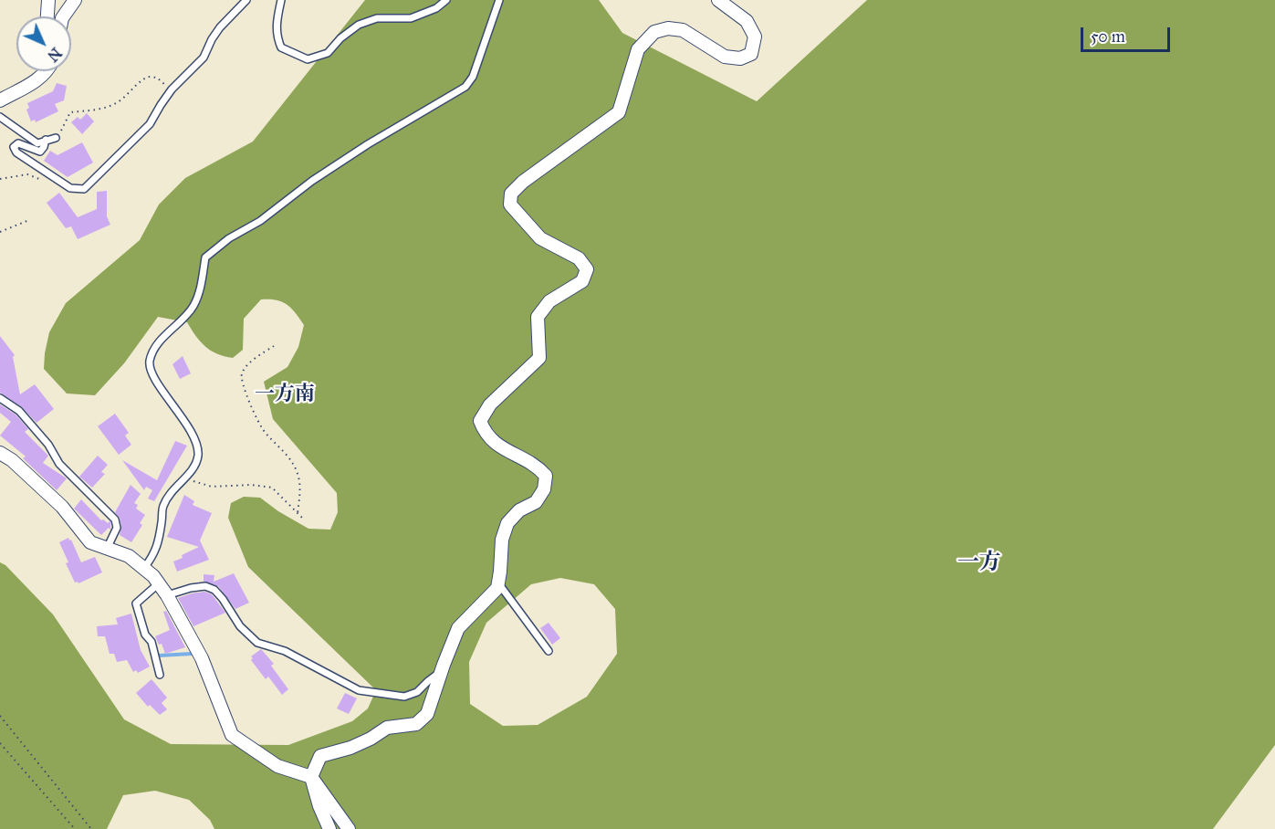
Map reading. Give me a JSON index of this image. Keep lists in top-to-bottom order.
{
  "districts": ["一方南", "一方"],
  "scale_bar": "50 m",
  "north": "bottom right"
}
